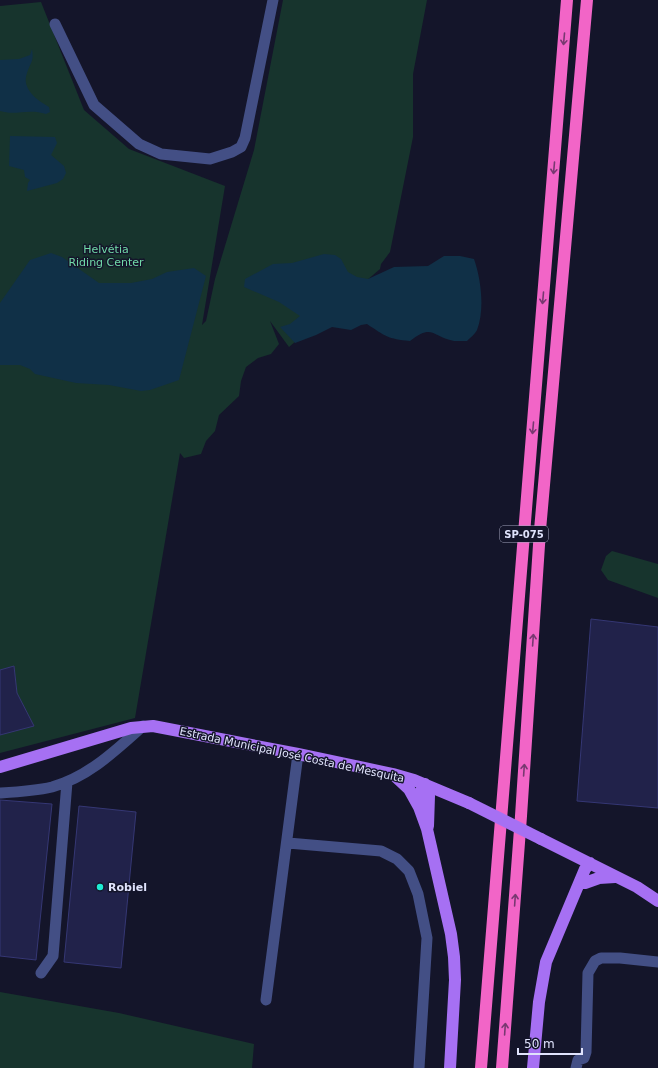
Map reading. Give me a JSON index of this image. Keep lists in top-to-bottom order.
{
  "streets": {
    "highway": ["SP-075"],
    "main road": ["Estrada Municipal José Costa de Mesquita"]
  },
  "parks": ["Helvétia Riding Center"],
  "places": ["Robiel"],
  "scale_bar": "50 m"
}
